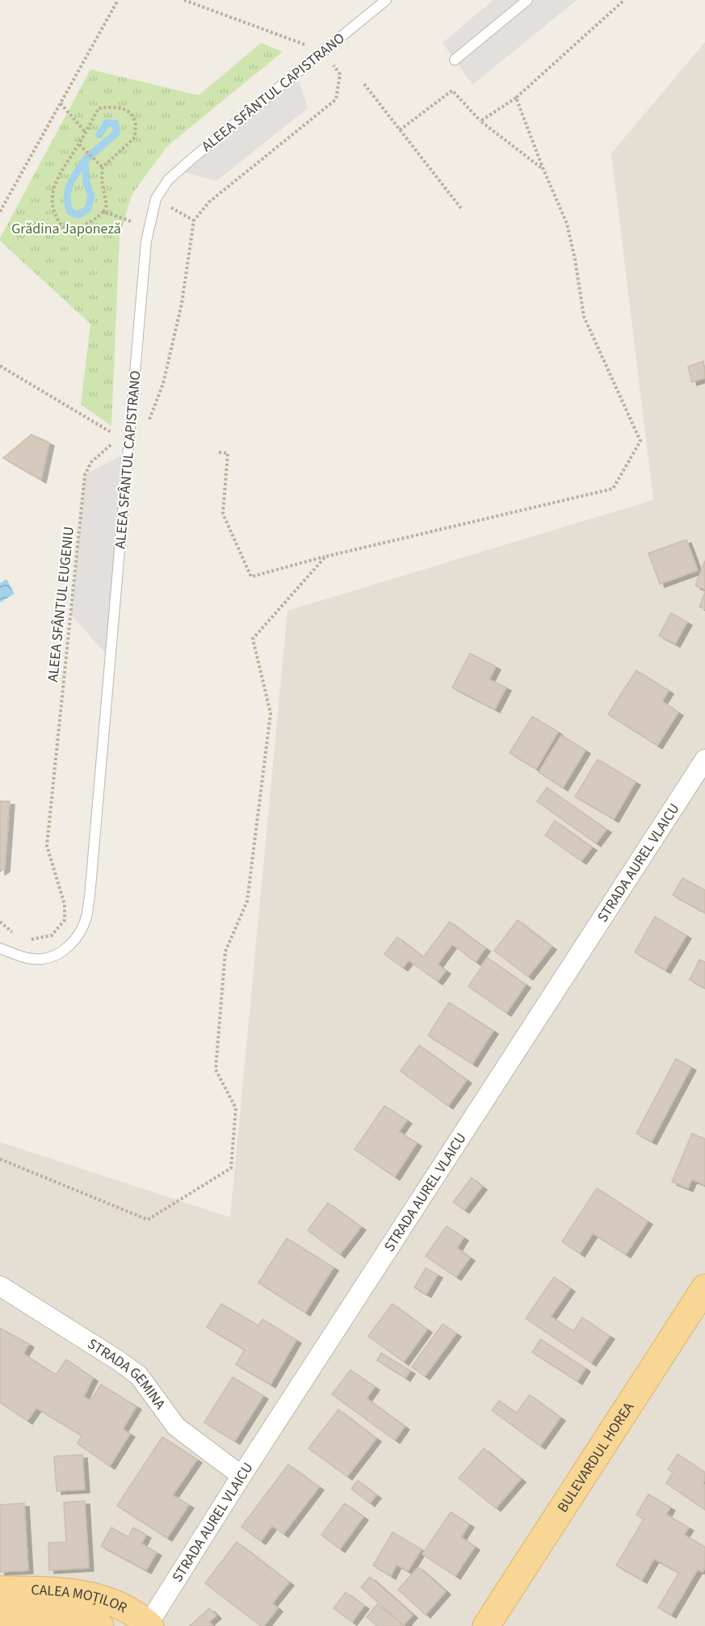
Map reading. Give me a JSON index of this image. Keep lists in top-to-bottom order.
{
  "streets": {
    "main road": ["BULEVARDUL HOREA", "CALEA MOȚILOR"],
    "street": ["STRADA AUREL VLAICU", "STRADA GEMINA"],
    "lane": ["ALEEA SFÂNTUL CAPISTRANO"],
    "path": ["ALEEA SFÂNTUL EUGENIU"]
  },
  "crossings": [
    ["STRADA AUREL VLAICU", "STRADA GEMINA"],
    ["STRADA AUREL VLAICU", "CALEA MOȚILOR"]
  ],
  "parks": ["Grădina Japoneză"]
}
